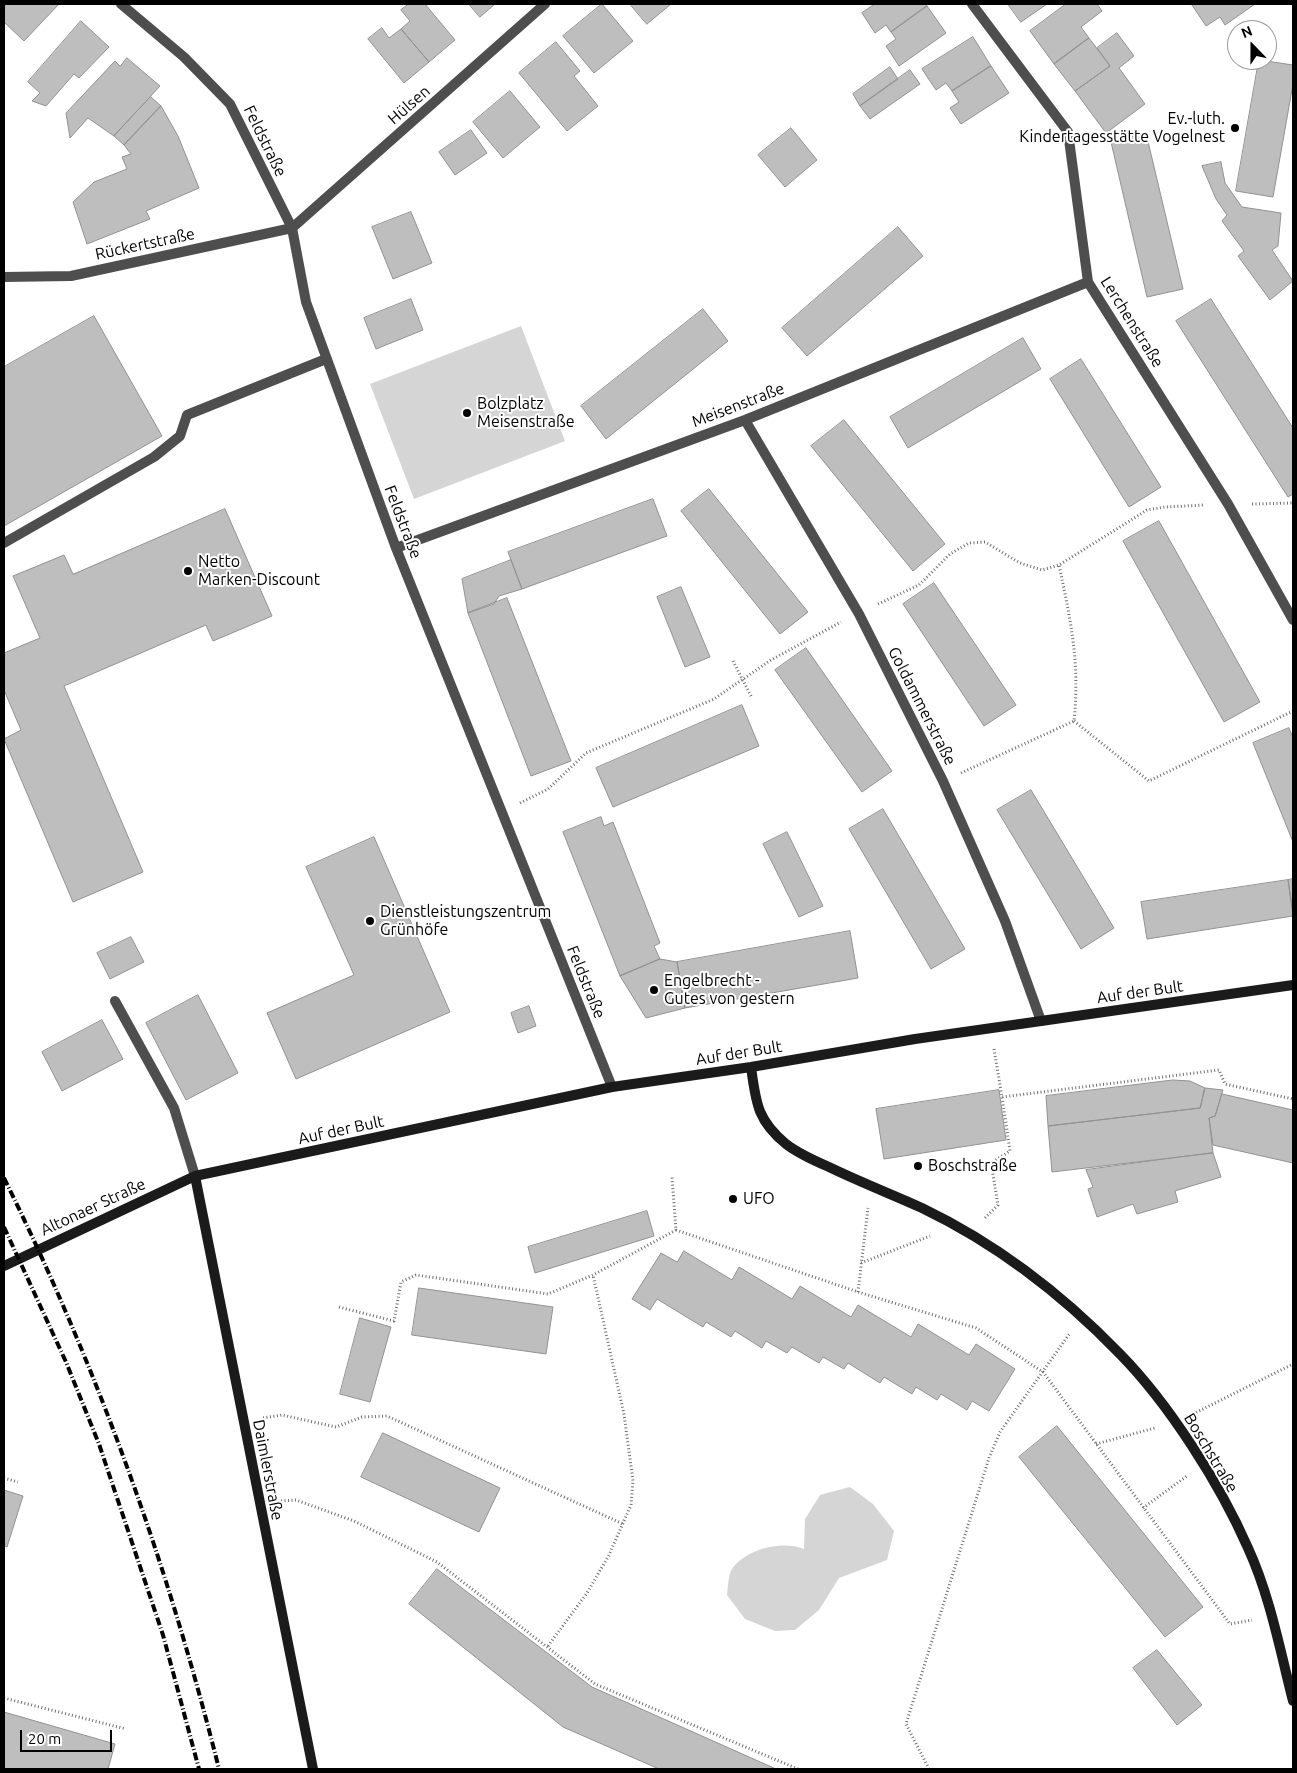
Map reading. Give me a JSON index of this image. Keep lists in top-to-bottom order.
{
  "streets": {
    "street": [
      "Hülsen",
      "Feldstraße",
      "Rückertstraße",
      "Lerchenstraße",
      "Meisenstraße",
      "Goldammerstraße",
      "Auf der Bult",
      "Altonaer Straße",
      "Boschstraße",
      "Daimlerstraße"
    ]
  },
  "crossings": [
    ["Hülsen", "Feldstraße"],
    ["Hülsen", "Rückertstraße"],
    ["Feldstraße", "Rückertstraße"],
    ["Feldstraße", "Meisenstraße"],
    ["Feldstraße", "Auf der Bult"],
    ["Lerchenstraße", "Meisenstraße"],
    ["Meisenstraße", "Goldammerstraße"],
    ["Goldammerstraße", "Auf der Bult"],
    ["Auf der Bult", "Altonaer Straße"],
    ["Auf der Bult", "Boschstraße"],
    ["Auf der Bult", "Daimlerstraße"],
    ["Altonaer Straße", "Daimlerstraße"]
  ],
  "places": [
    "Ev.-luth. Kindertagesstätte Vogelnest",
    "Bolzplatz Meisenstraße",
    "Netto Marken-Discount",
    "Dienstleistungszentrum Grünhöfe",
    "Engelbrecht - Gutes von gestern",
    "Boschstraße",
    "UFO"
  ],
  "scale_bar": "20 m",
  "north": "top"
}
